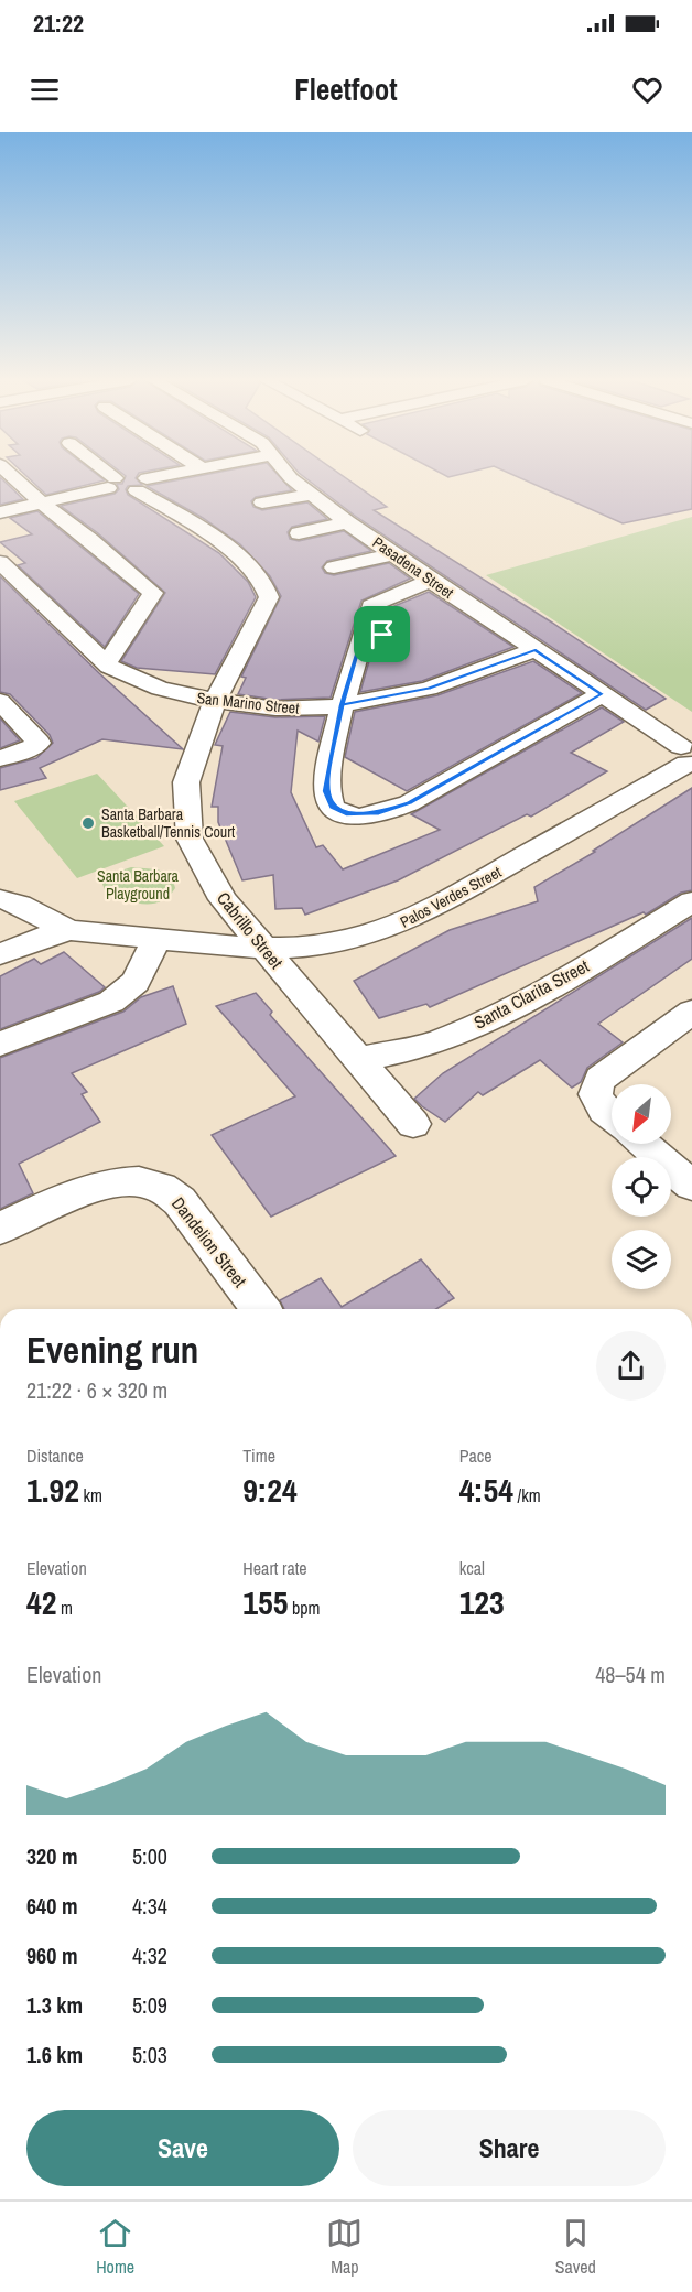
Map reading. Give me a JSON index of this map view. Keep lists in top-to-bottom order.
{
  "streets": {
    "street": [
      "Pasadena Street",
      "San Marino Street",
      "Palos Verdes Street",
      "Cabrillo Street",
      "Santa Clarita Street",
      "Dandelion Street"
    ]
  },
  "crossings": [
    ["Pasadena Street", "San Marino Street"],
    ["Pasadena Street", "Palos Verdes Street"],
    ["San Marino Street", "Cabrillo Street"],
    ["Palos Verdes Street", "Cabrillo Street"],
    ["Cabrillo Street", "Santa Clarita Street"]
  ],
  "parks": ["Santa Barbara Playground"],
  "places": ["Santa Barbara Basketball/Tennis Court"],
  "north": "bottom left",
  "page": {
    "status": "21:22",
    "header": "Fleetfoot",
    "heading": ["Evening run", "21:22 · 6 × 320 m"],
    "stats": [
      ["Distance", "1.92 km"],
      ["Time", "9:24"],
      ["Pace", "4:54 /km"],
      ["Elevation", "42 m"],
      ["Heart rate", "155 bpm"],
      ["kcal", "123"]
    ],
    "chart": ["Elevation", "48–54 m"],
    "list": [
      {
        "name": "320 m",
        "note": "5:00"
      },
      {
        "name": "640 m",
        "note": "4:34"
      },
      {
        "name": "960 m",
        "note": "4:32"
      },
      {
        "name": "1.3 km",
        "note": "5:09"
      },
      {
        "name": "1.6 km",
        "note": "5:03"
      }
    ],
    "buttons": ["Save", "Share"],
    "tabs": ["Home", "Map", "Saved"]
  }
}
